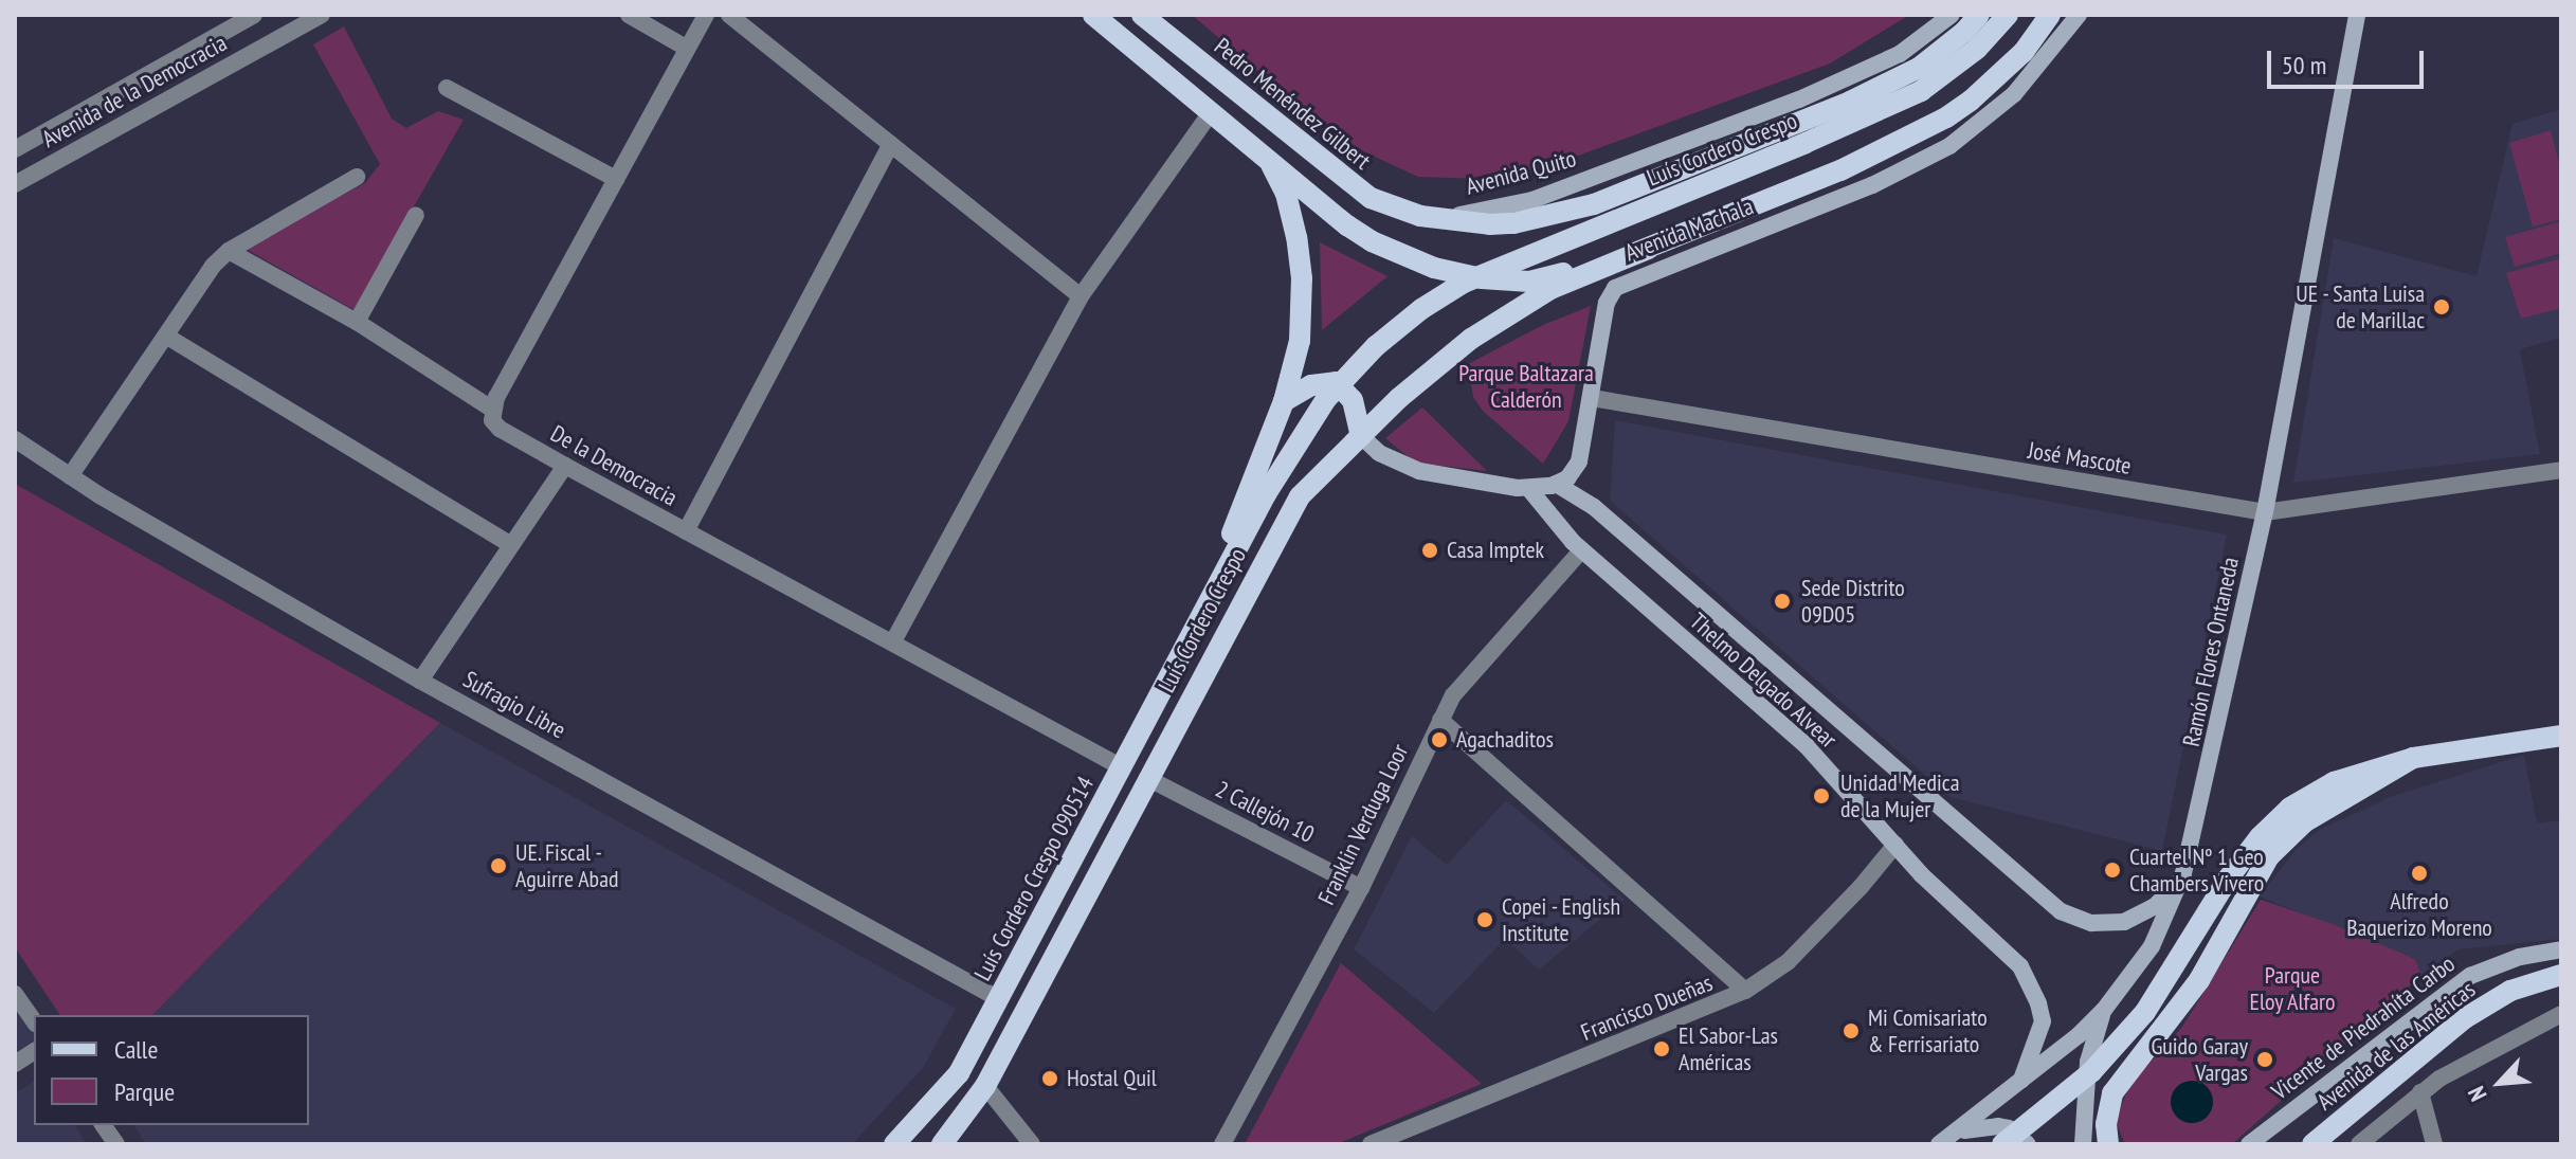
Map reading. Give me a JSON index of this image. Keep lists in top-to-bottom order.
{
  "streets": {
    "main road": [
      "Pedro Menéndez Gilbert",
      "Luís Cordero Crespo",
      "Avenida Quito",
      "Avenida Machala",
      "Ramón Flores Ontaneda",
      "Thelmo Delgado Alvear",
      "Luís Cordero Crespo 090514",
      "Vicente de Piedrahíta Carbo",
      "Avenida de las Américas"
    ],
    "street": [
      "Avenida de la Democracia",
      "José Mascote",
      "De la Democracia",
      "Sufragio Libre",
      "2 Callejón 10",
      "Franklin Verduga Loor",
      "Francisco Dueñas"
    ]
  },
  "crossings": [
    ["Pedro Menéndez Gilbert", "Avenida Quito"],
    ["Luís Cordero Crespo", "Avenida Machala"],
    ["Luís Cordero Crespo", "2 Callejón 10"],
    ["Luís Cordero Crespo", "Luís Cordero Crespo 090514"],
    ["Avenida Machala", "José Mascote"],
    ["Avenida Machala", "Thelmo Delgado Alvear"],
    ["José Mascote", "Ramón Flores Ontaneda"],
    ["De la Democracia", "Luís Cordero Crespo 090514"],
    ["Ramón Flores Ontaneda", "Thelmo Delgado Alvear"],
    ["Thelmo Delgado Alvear", "Franklin Verduga Loor"],
    ["Thelmo Delgado Alvear", "Francisco Dueñas"],
    ["Sufragio Libre", "Luís Cordero Crespo 090514"],
    ["2 Callejón 10", "Franklin Verduga Loor"]
  ],
  "parks": ["Parque Baltazara Calderón", "Parque Eloy Alfaro"],
  "places": [
    "UE - Santa Luisa de Marillac",
    "Casa Imptek",
    "Sede Distrito 09D05",
    "Agachaditos",
    "Unidad Medica de la Mujer",
    "UE. Fiscal - Aguirre Abad",
    "Cuartel Nº 1 Geo Chambers Vivero",
    "Alfredo Baquerizo Moreno",
    "Copei - English Institute",
    "Mi Comisariato & Ferrisariato",
    "El Sabor-Las Américas",
    "Guido Garay Vargas",
    "Hostal Quil"
  ],
  "legend": ["Calle", "Parque"],
  "scale_bar": "50 m",
  "north": "bottom left"
}
